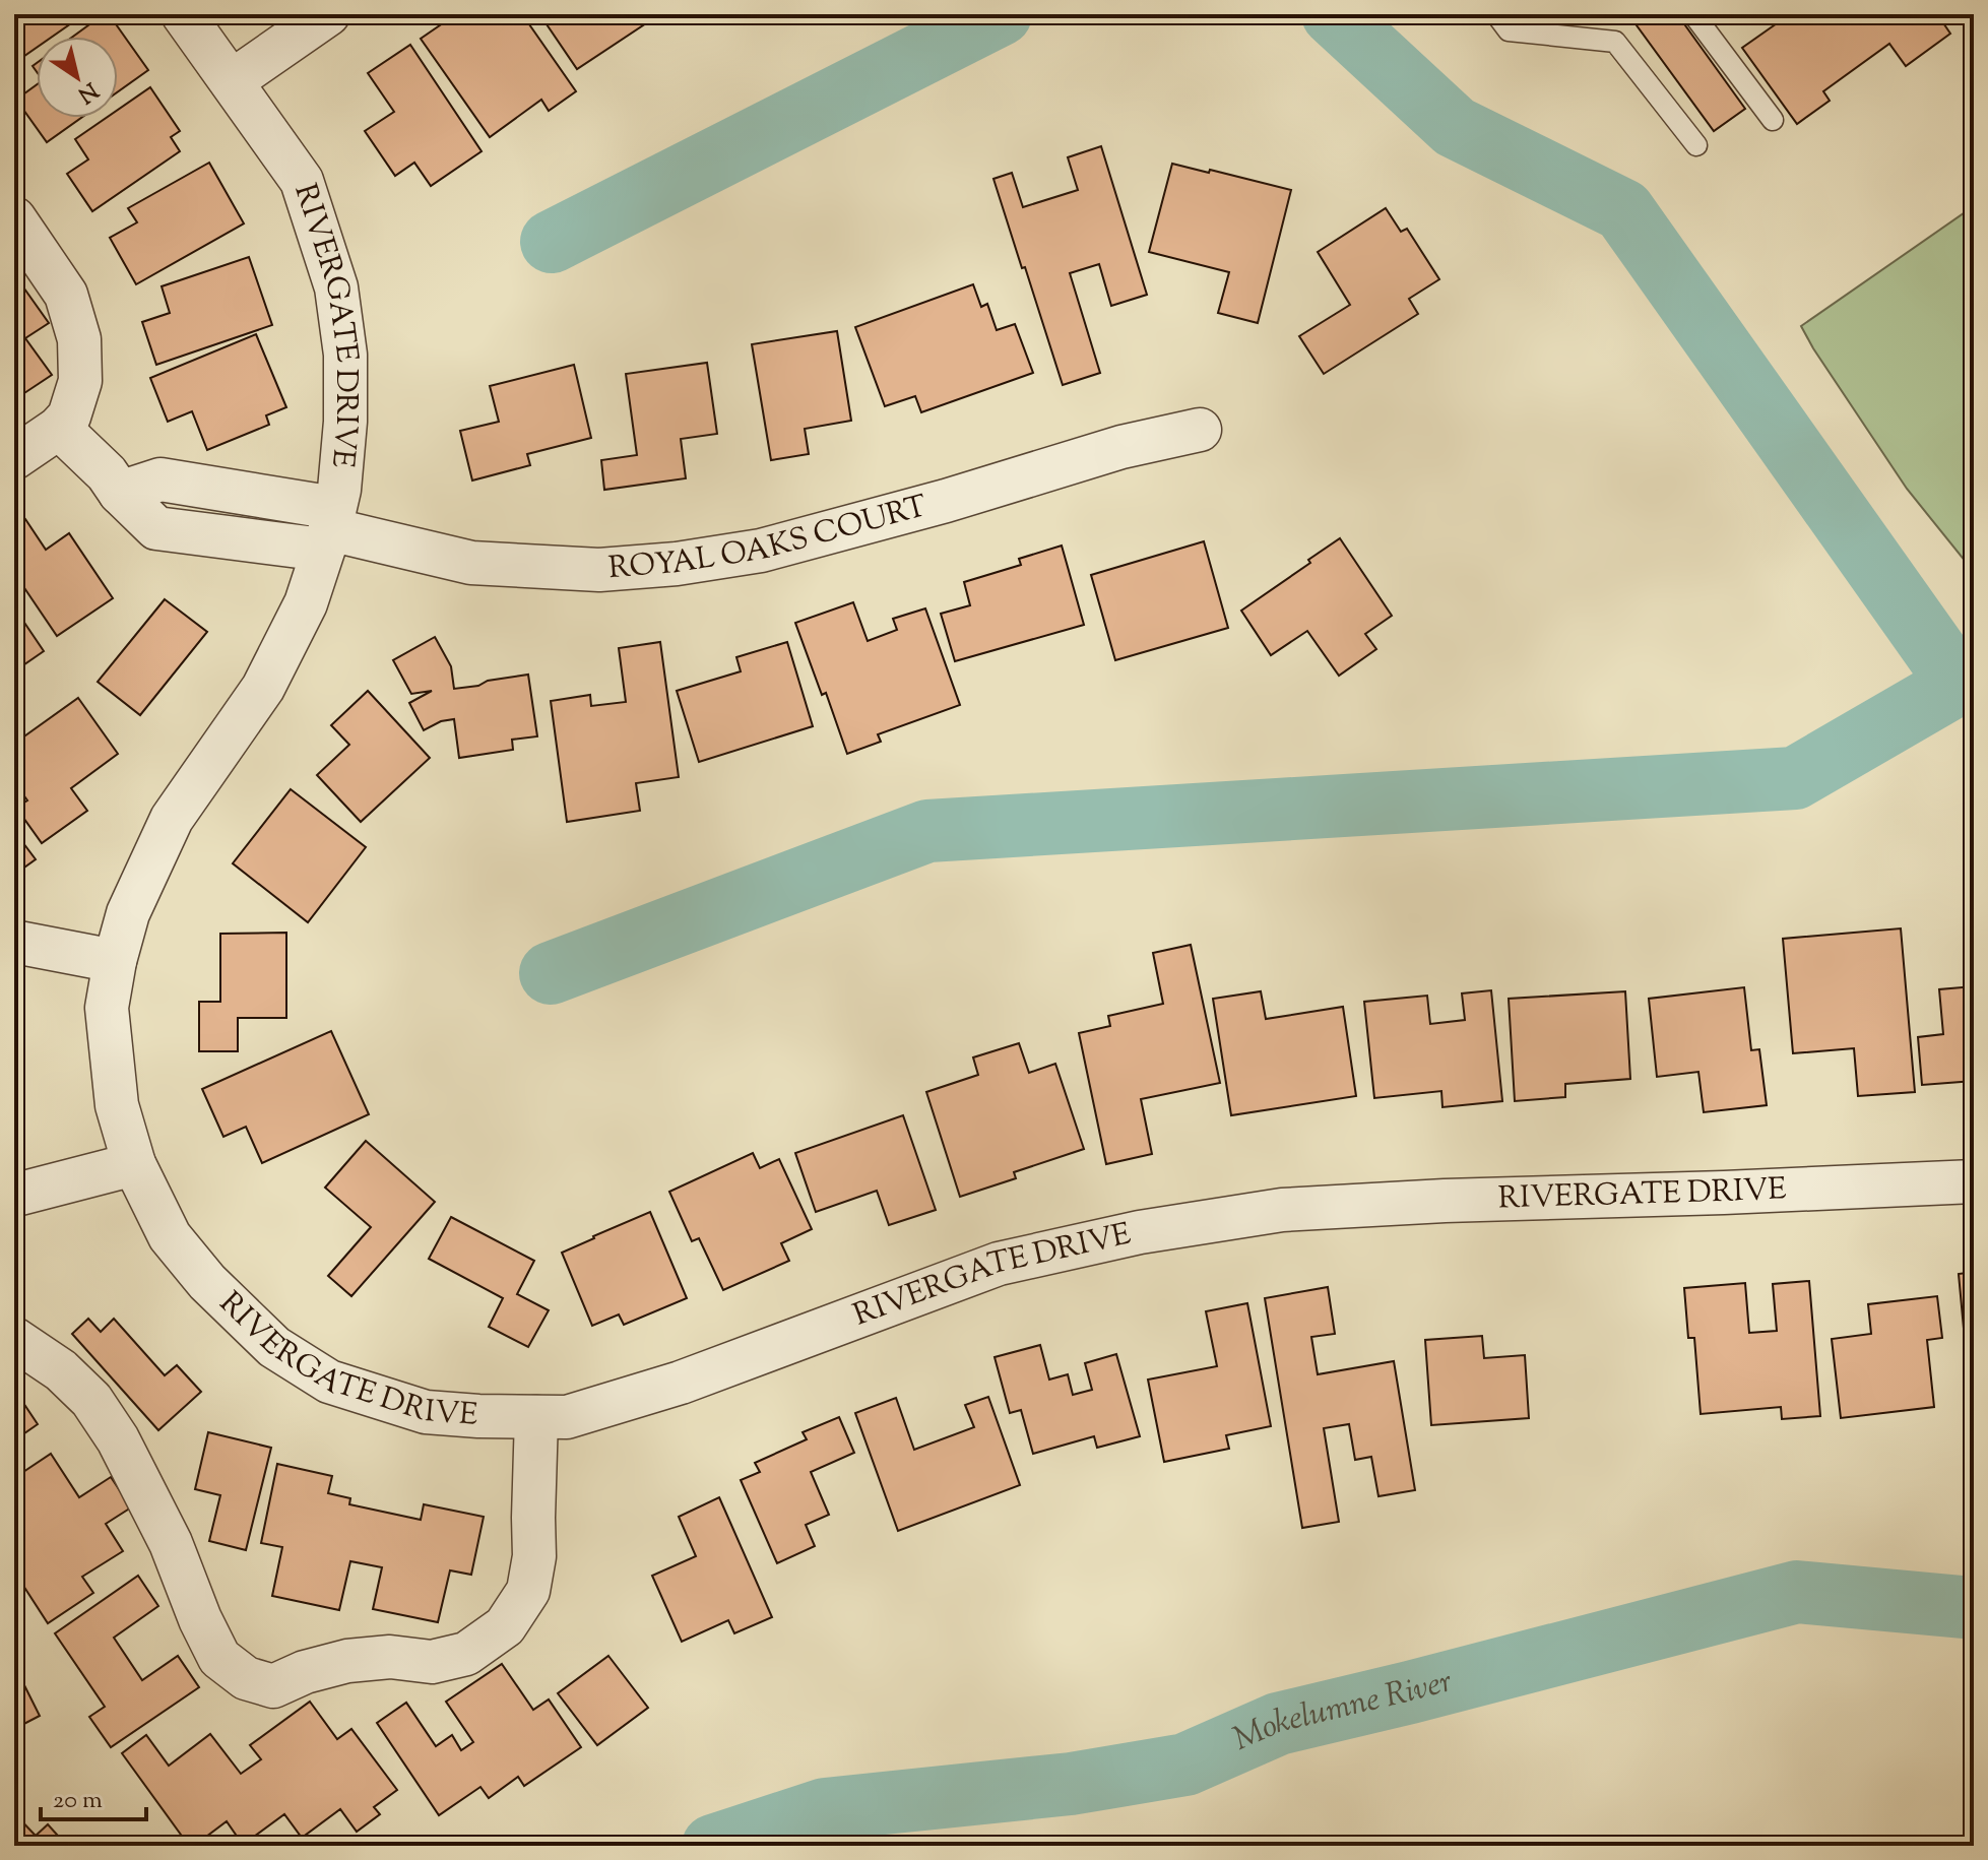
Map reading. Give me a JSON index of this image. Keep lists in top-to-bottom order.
{
  "streets": {
    "street": ["RIVERGATE DRIVE", "ROYAL OAKS COURT"]
  },
  "crossings": [
    ["RIVERGATE DRIVE", "ROYAL OAKS COURT"]
  ],
  "water": ["Mokelumne River"],
  "scale_bar": "20 m",
  "north": "bottom right"
}
